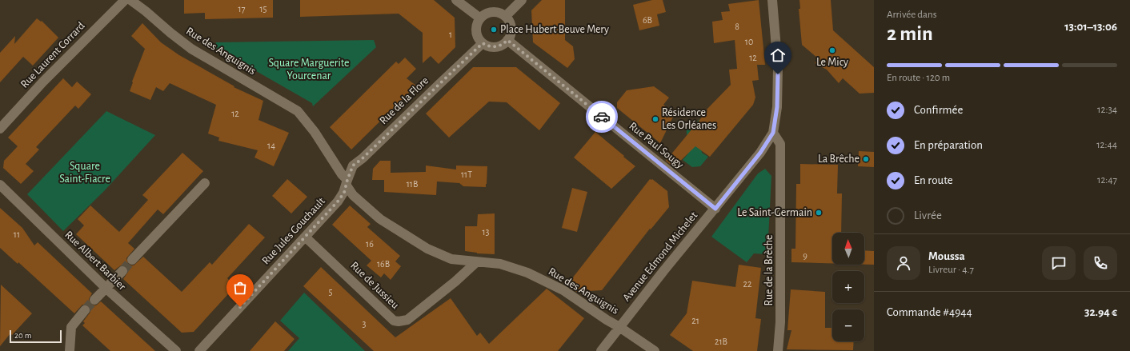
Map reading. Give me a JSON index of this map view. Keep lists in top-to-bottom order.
{
  "streets": {
    "street": [
      "Rue des Anguignis",
      "Rue Laurent Corrard",
      "Rue de la Flore",
      "Rue Paul Sougy",
      "Rue Jules Gouchault",
      "Avenue Edmond Michelet",
      "Rue Albert Barbier",
      "Rue de la Brèche",
      "Rue de Jussieu"
    ]
  },
  "crossings": [
    ["Rue des Anguignis", "Rue de la Flore"],
    ["Rue des Anguignis", "Rue Jules Gouchault"],
    ["Rue des Anguignis", "Avenue Edmond Michelet"],
    ["Rue des Anguignis", "Rue de Jussieu"],
    ["Rue de la Flore", "Rue Paul Sougy"],
    ["Rue de la Flore", "Rue Jules Gouchault"],
    ["Rue Paul Sougy", "Avenue Edmond Michelet"],
    ["Rue Jules Gouchault", "Rue de Jussieu"],
    ["Avenue Edmond Michelet", "Rue de la Brèche"]
  ],
  "parks": ["Square Marguerite Yourcenar", "Square Saint-Fiacre"],
  "places": [
    "Place Hubert Beuve Mery",
    "Le Micy",
    "Résidence Les Orléanes",
    "La Brêche",
    "Le Saint-Germain"
  ],
  "house_numbers": [
    "17",
    "15",
    "6B",
    "8",
    "1",
    "10",
    "12",
    "12",
    "14",
    "11T",
    "11B",
    "13",
    "11",
    "16",
    "9",
    "16B",
    "22",
    "5",
    "21",
    "3",
    "21B"
  ],
  "scale_bar": "20 m",
  "north": "top",
  "page": {
    "heading": ["2 min", "Arrivée dans", "13:01–13:06"],
    "panel": [
      "Moussa",
      "Livreur · 4.7",
      "Commande #4944",
      "32.94 €"
    ],
    "bar": "En route · 120 m",
    "list": [
      ["Confirmée", "12:34"],
      ["En préparation", "12:44"],
      ["En route", "12:47"],
      "Livrée"
    ],
    "map_buttons": ["+", "−"],
    "scale": "20 m"
  }
}
